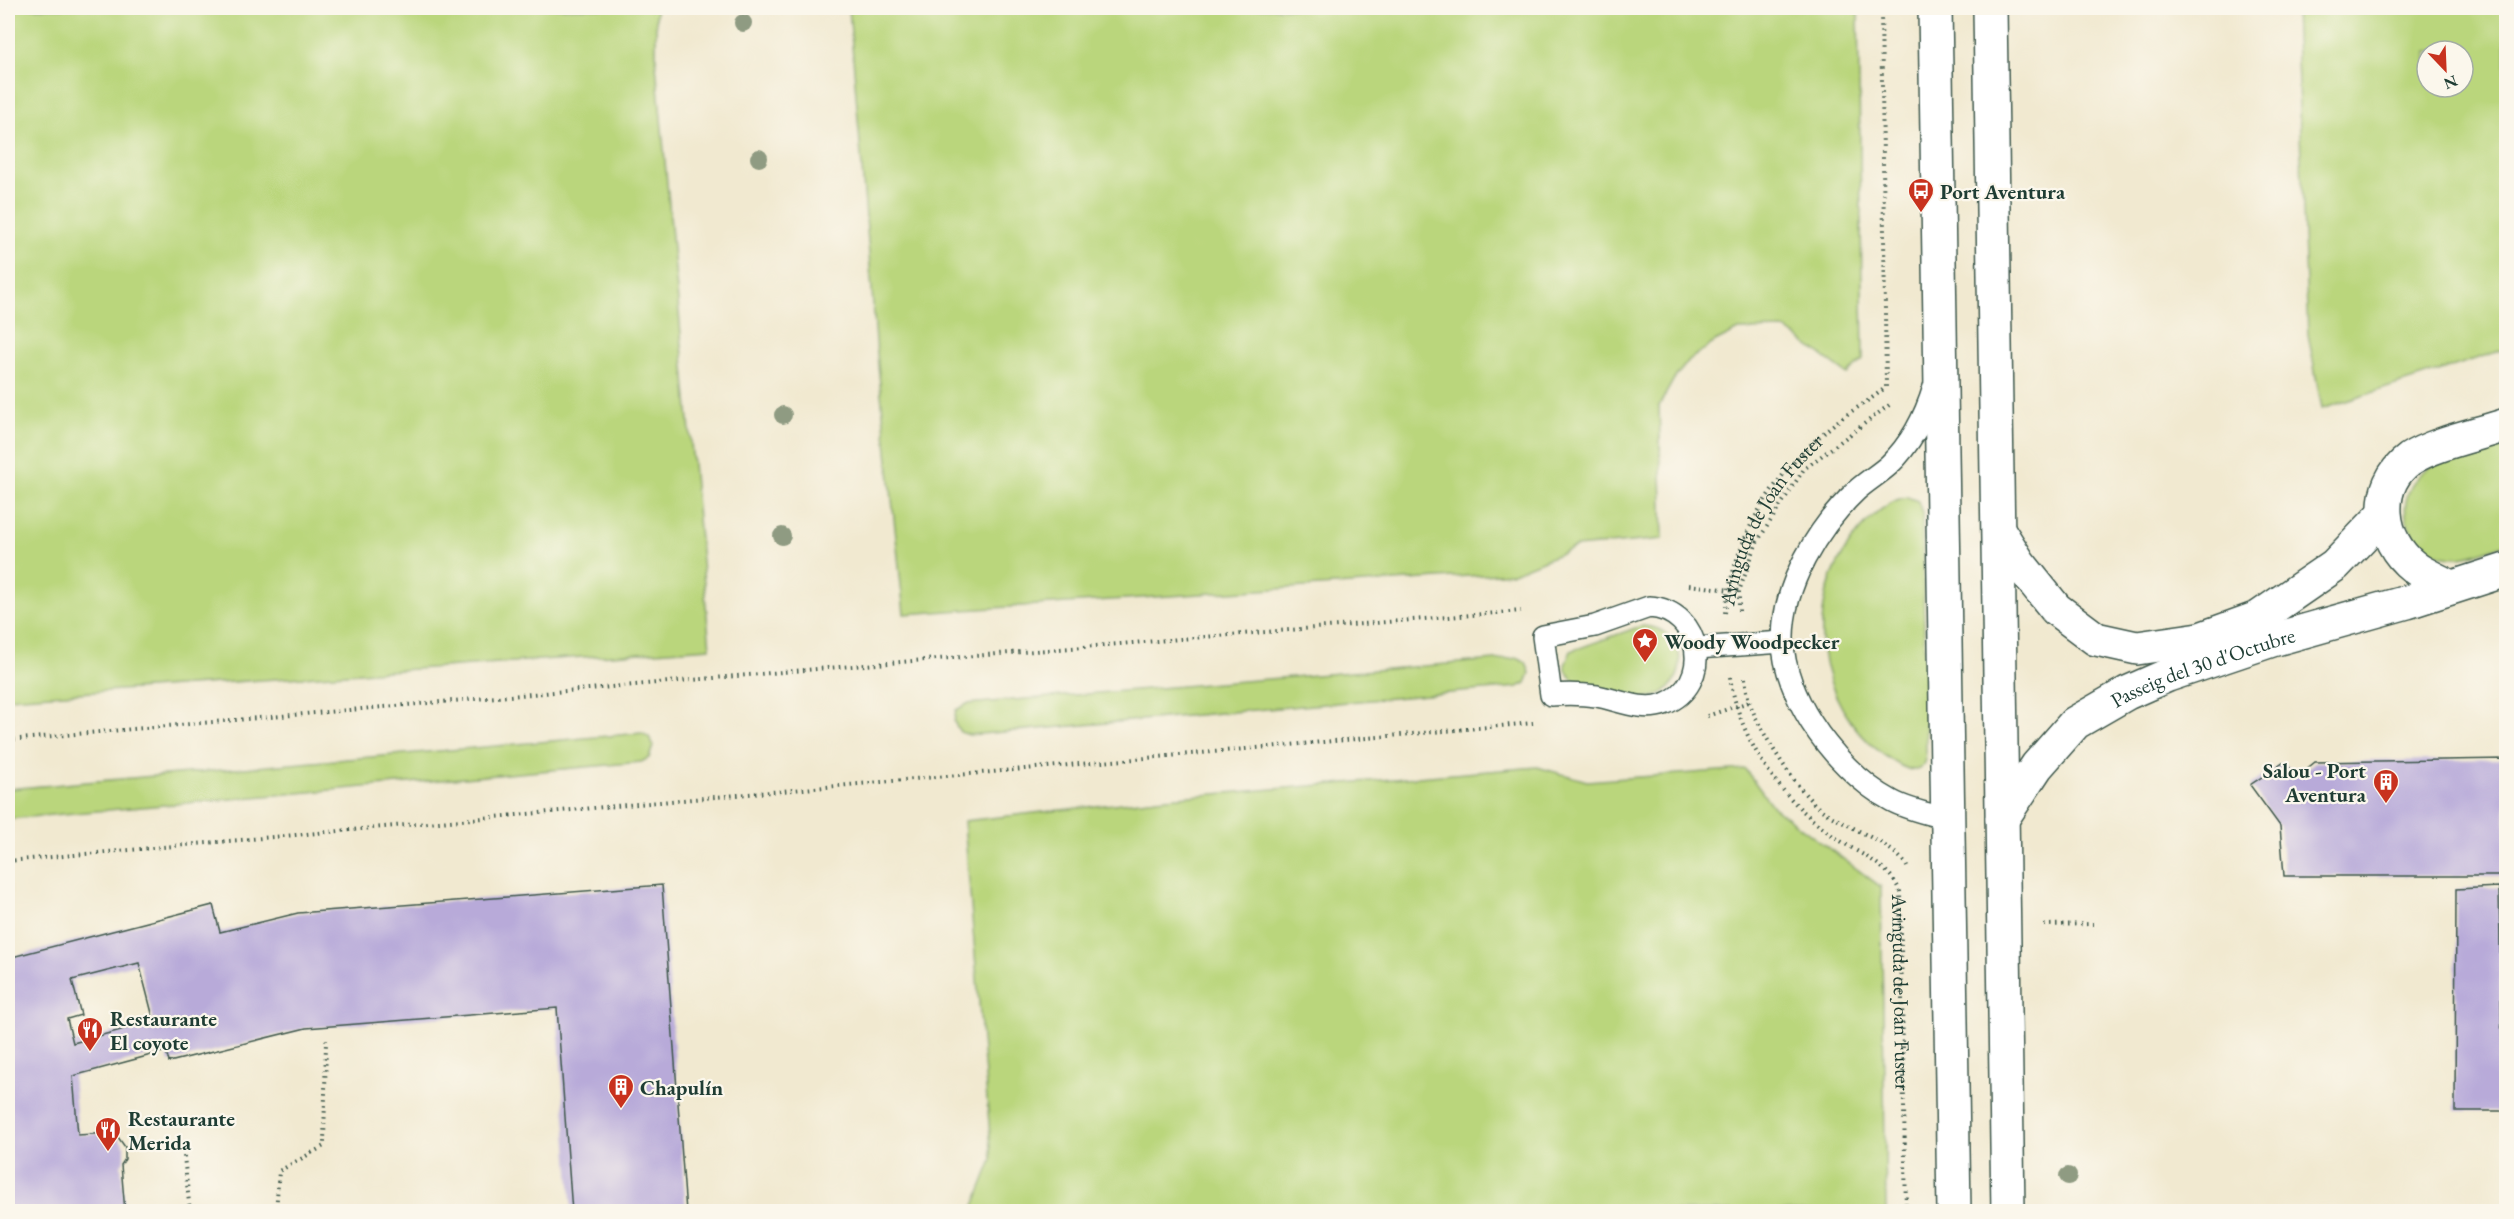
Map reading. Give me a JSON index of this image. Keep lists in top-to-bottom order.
{
  "streets": {
    "street": ["Passeig del 30 d'Octubre"],
    "path": ["Avinguda de Joan Fuster"]
  },
  "places": {
    "bus stop": ["Port Aventura"],
    "place": ["Woody Woodpecker"],
    "building": ["Salou - Port Aventura", "Chapulín"],
    "restaurant": ["Restaurante El coyote", "Restaurante Merida"]
  },
  "north": "bottom right"
}
